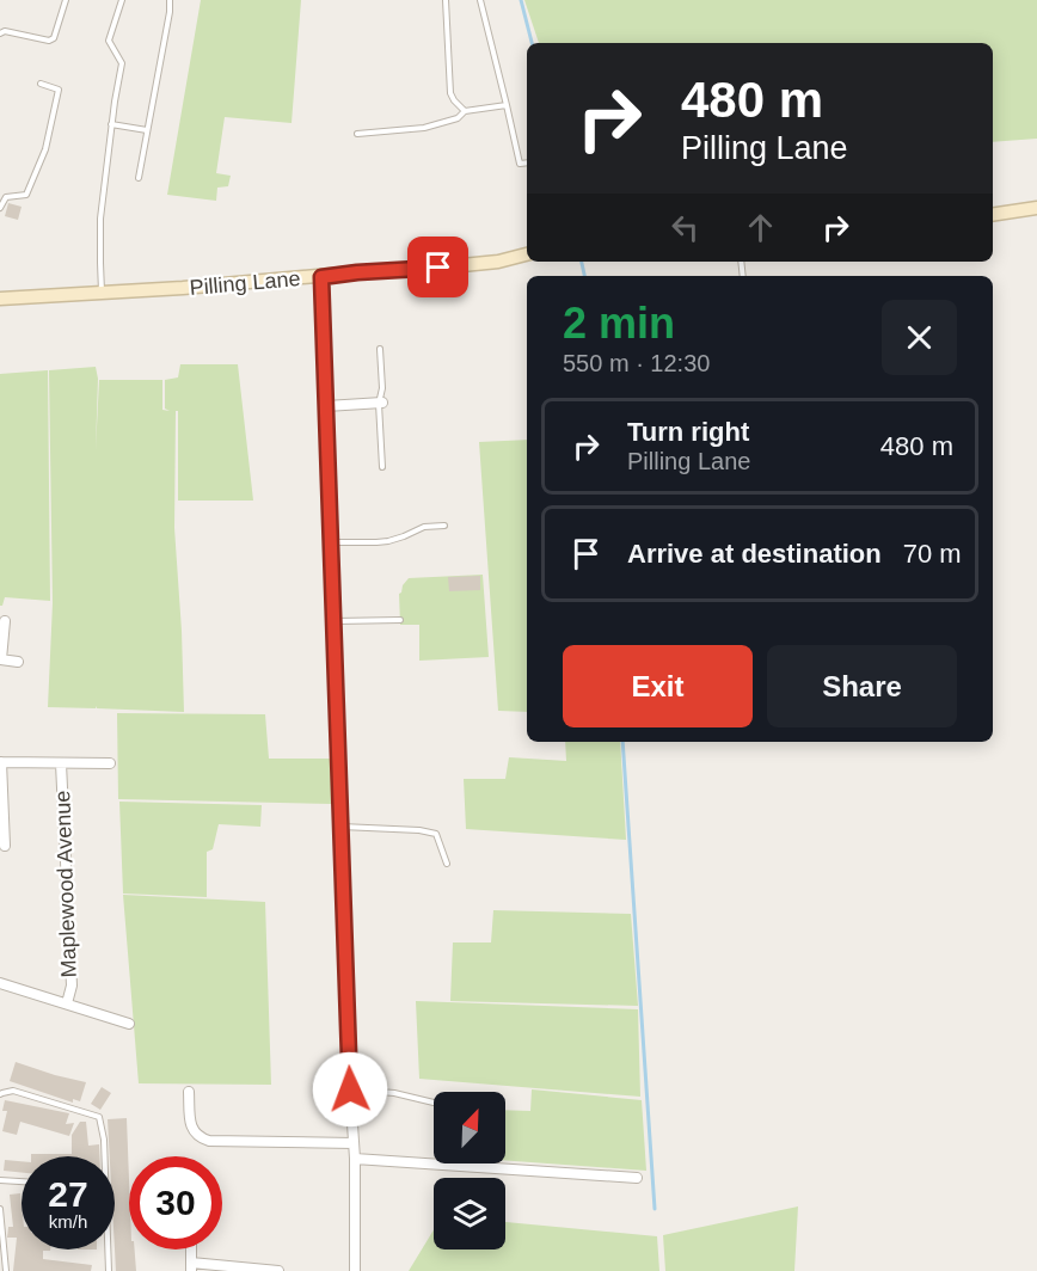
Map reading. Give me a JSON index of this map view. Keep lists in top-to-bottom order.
{
  "streets": {
    "street": ["Pilling Lane", "Maplewood Avenue"]
  },
  "north": "top right",
  "page": {
    "turn": ["480 m", "Pilling Lane"],
    "heading": ["2 min", "550 m · 12:30"],
    "list": [
      {
        "name": "Turn right",
        "note": "Pilling Lane",
        "value": "480 m"
      },
      {
        "name": "Arrive at destination",
        "value": "70 m"
      }
    ],
    "buttons": ["Exit", "Share"],
    "speed": "27 km/h",
    "limit": "30"
  }
}
